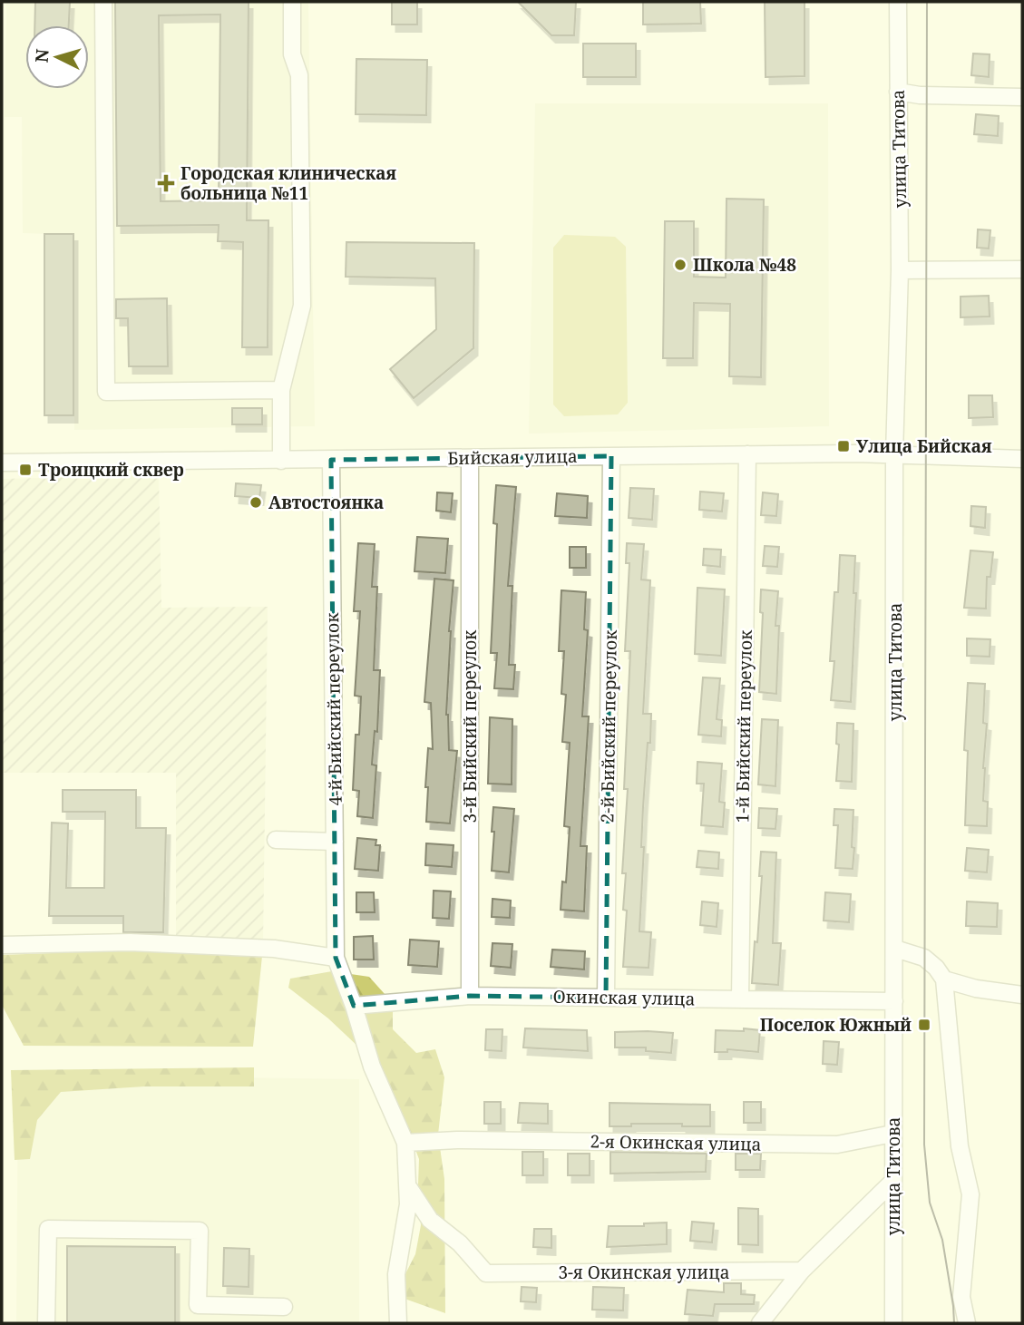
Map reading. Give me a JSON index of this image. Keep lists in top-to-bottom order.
{
  "streets": {
    "street": [
      "улица Титова",
      "Бийская улица",
      "4-й Бийский переулок",
      "3-й Бийский переулок",
      "2-й Бийский переулок",
      "1-й Бийский переулок",
      "Окинская улица",
      "2-я Окинская улица",
      "3-я Окинская улица"
    ]
  },
  "crossings": [
    ["улица Титова", "Бийская улица"],
    ["улица Титова", "Окинская улица"],
    ["улица Титова", "2-я Окинская улица"],
    ["Бийская улица", "4-й Бийский переулок"],
    ["Бийская улица", "3-й Бийский переулок"],
    ["Бийская улица", "2-й Бийский переулок"],
    ["Бийская улица", "1-й Бийский переулок"],
    ["3-й Бийский переулок", "Окинская улица"],
    ["2-й Бийский переулок", "Окинская улица"],
    ["1-й Бийский переулок", "Окинская улица"]
  ],
  "places": {
    "health": ["Городская клиническая больница №11"],
    "other": ["Школа №48", "Автостоянка"],
    "transit": ["Улица Бийская", "Троицкий сквер", "Поселок Южный"]
  },
  "north": "left"
}
